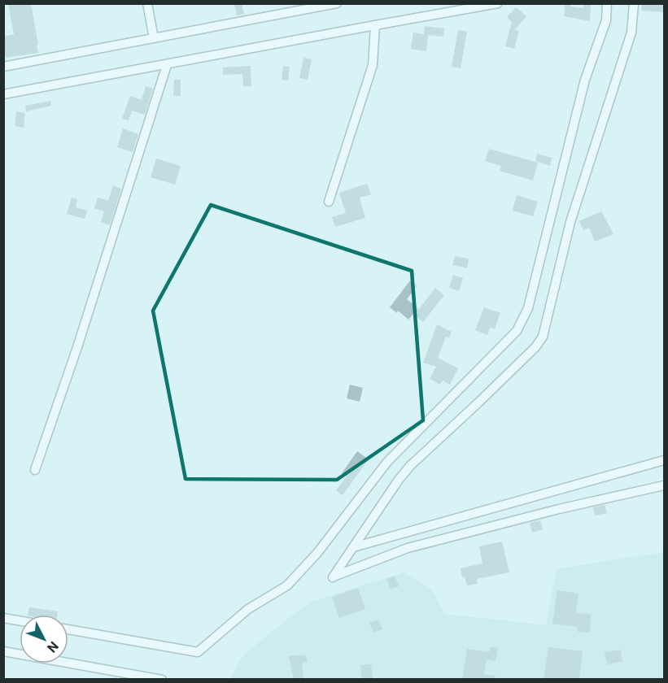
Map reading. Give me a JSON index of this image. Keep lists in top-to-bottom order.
{
  "north": "bottom right"
}
